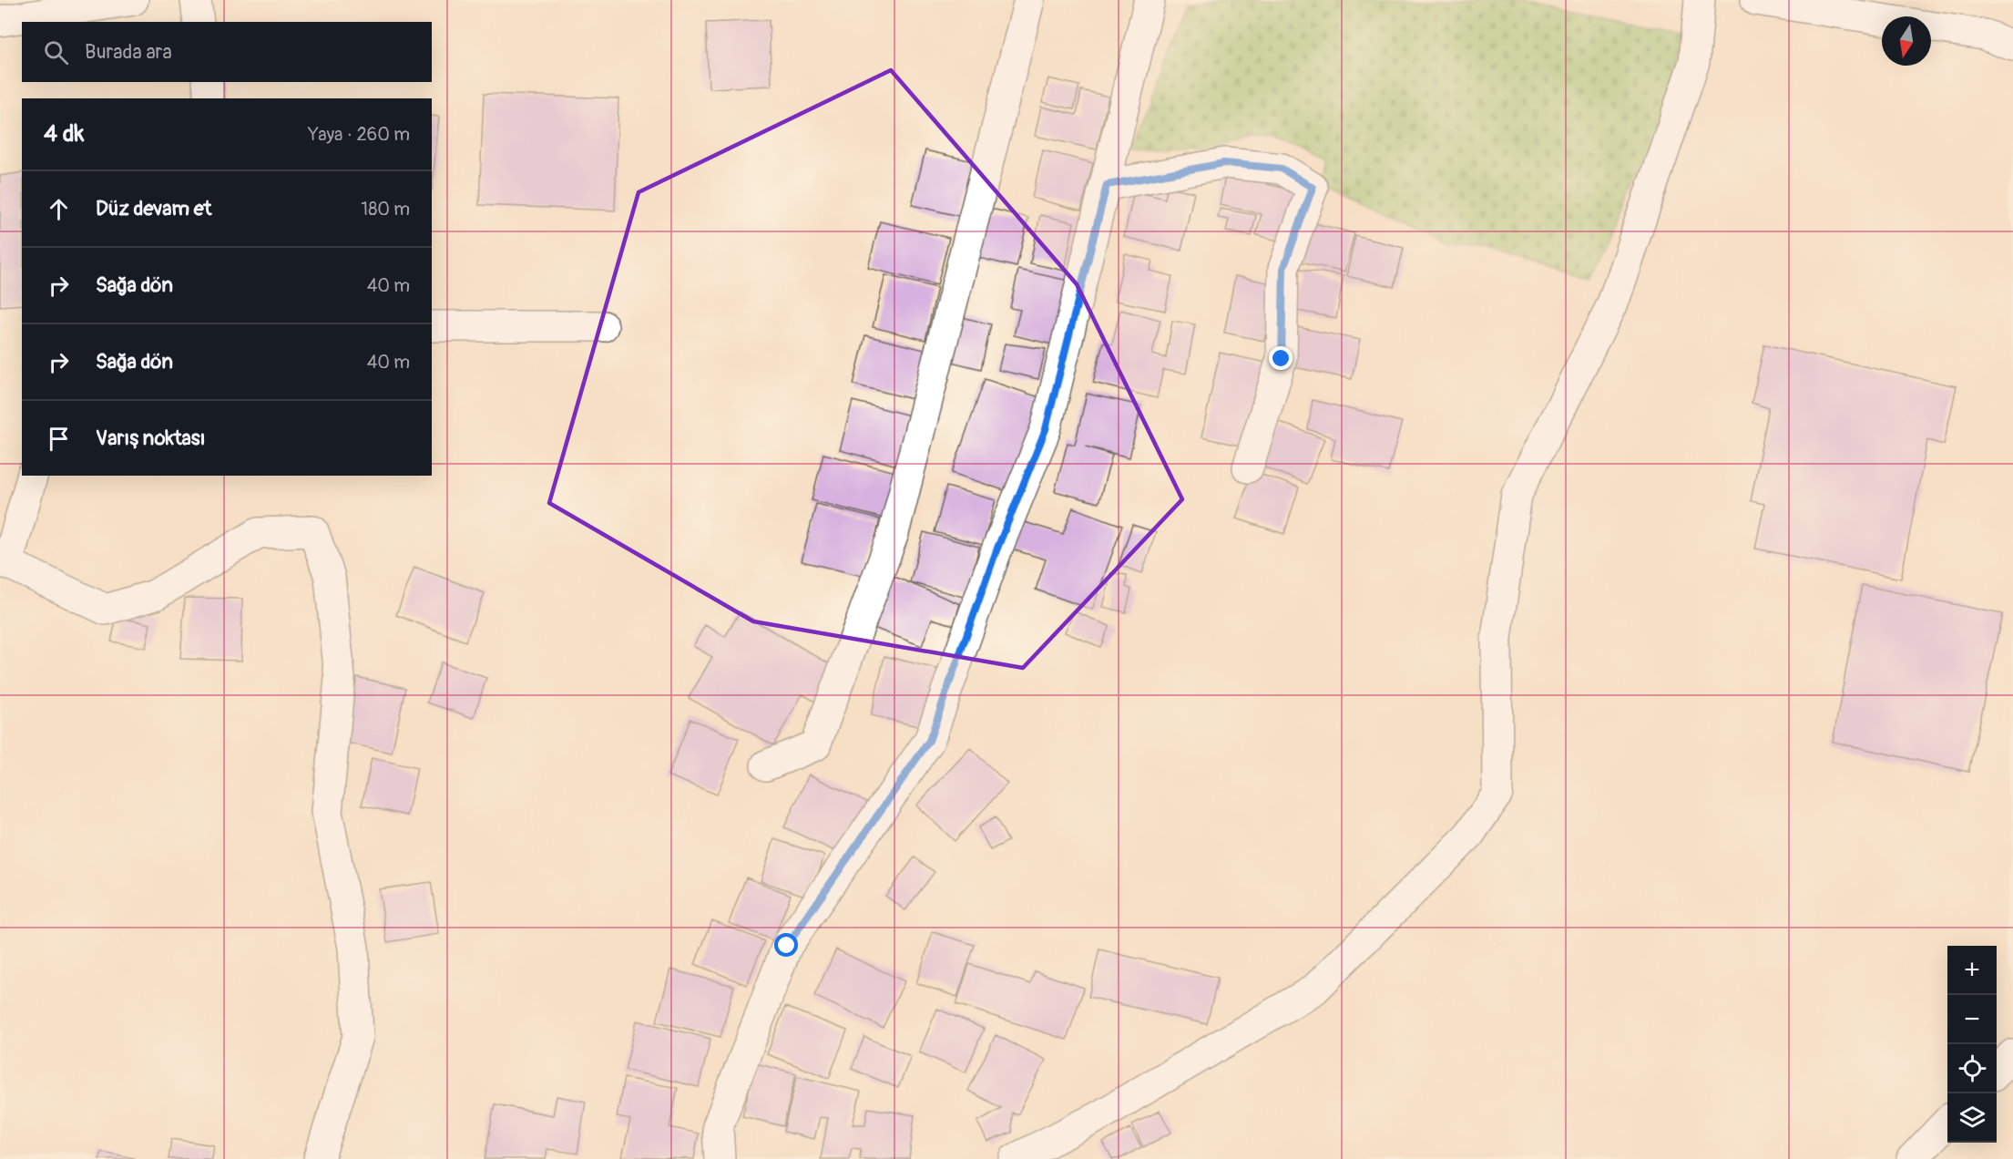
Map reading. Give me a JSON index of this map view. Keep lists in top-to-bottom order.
{
  "north": "bottom",
  "page": {
    "search": "Burada ara",
    "heading": ["4 dk", "Yaya · 260 m"],
    "list": [
      ["Düz devam et", "180 m"],
      ["Sağa dön", "40 m"],
      ["Sağa dön", "40 m"],
      "Varış noktası"
    ],
    "map_buttons": ["+", "−"]
  }
}
